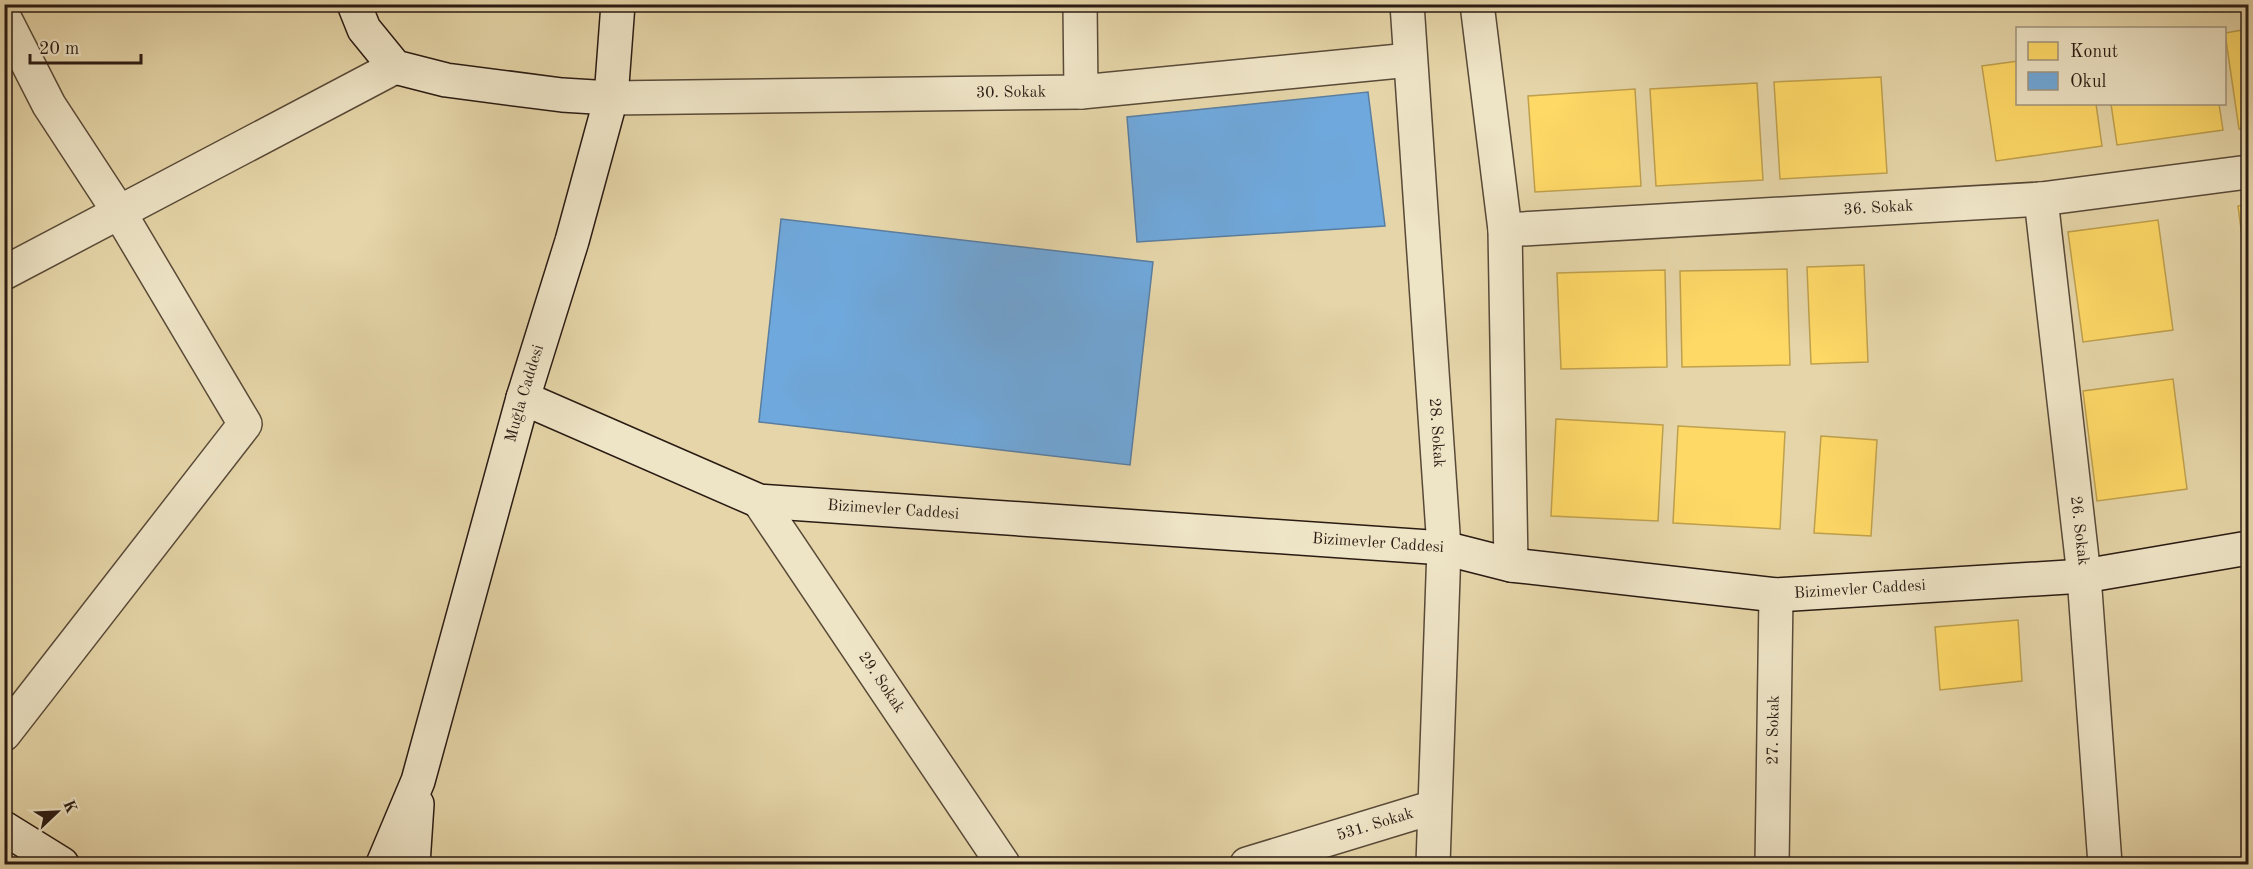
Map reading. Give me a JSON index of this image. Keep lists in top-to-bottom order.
{
  "streets": {
    "street": [
      "30. Sokak",
      "36. Sokak",
      "Muğla Caddesi",
      "28. Sokak",
      "Bizimevler Caddesi",
      "26. Sokak",
      "29. Sokak",
      "27. Sokak",
      "531. Sokak"
    ]
  },
  "crossings": [
    ["30. Sokak", "Muğla Caddesi"],
    ["30. Sokak", "28. Sokak"],
    ["36. Sokak", "26. Sokak"],
    ["Muğla Caddesi", "Bizimevler Caddesi"],
    ["28. Sokak", "Bizimevler Caddesi"],
    ["28. Sokak", "531. Sokak"],
    ["Bizimevler Caddesi", "26. Sokak"],
    ["Bizimevler Caddesi", "29. Sokak"],
    ["Bizimevler Caddesi", "27. Sokak"]
  ],
  "legend": ["Konut", "Okul"],
  "scale_bar": "20 m",
  "north": "top right"
}
